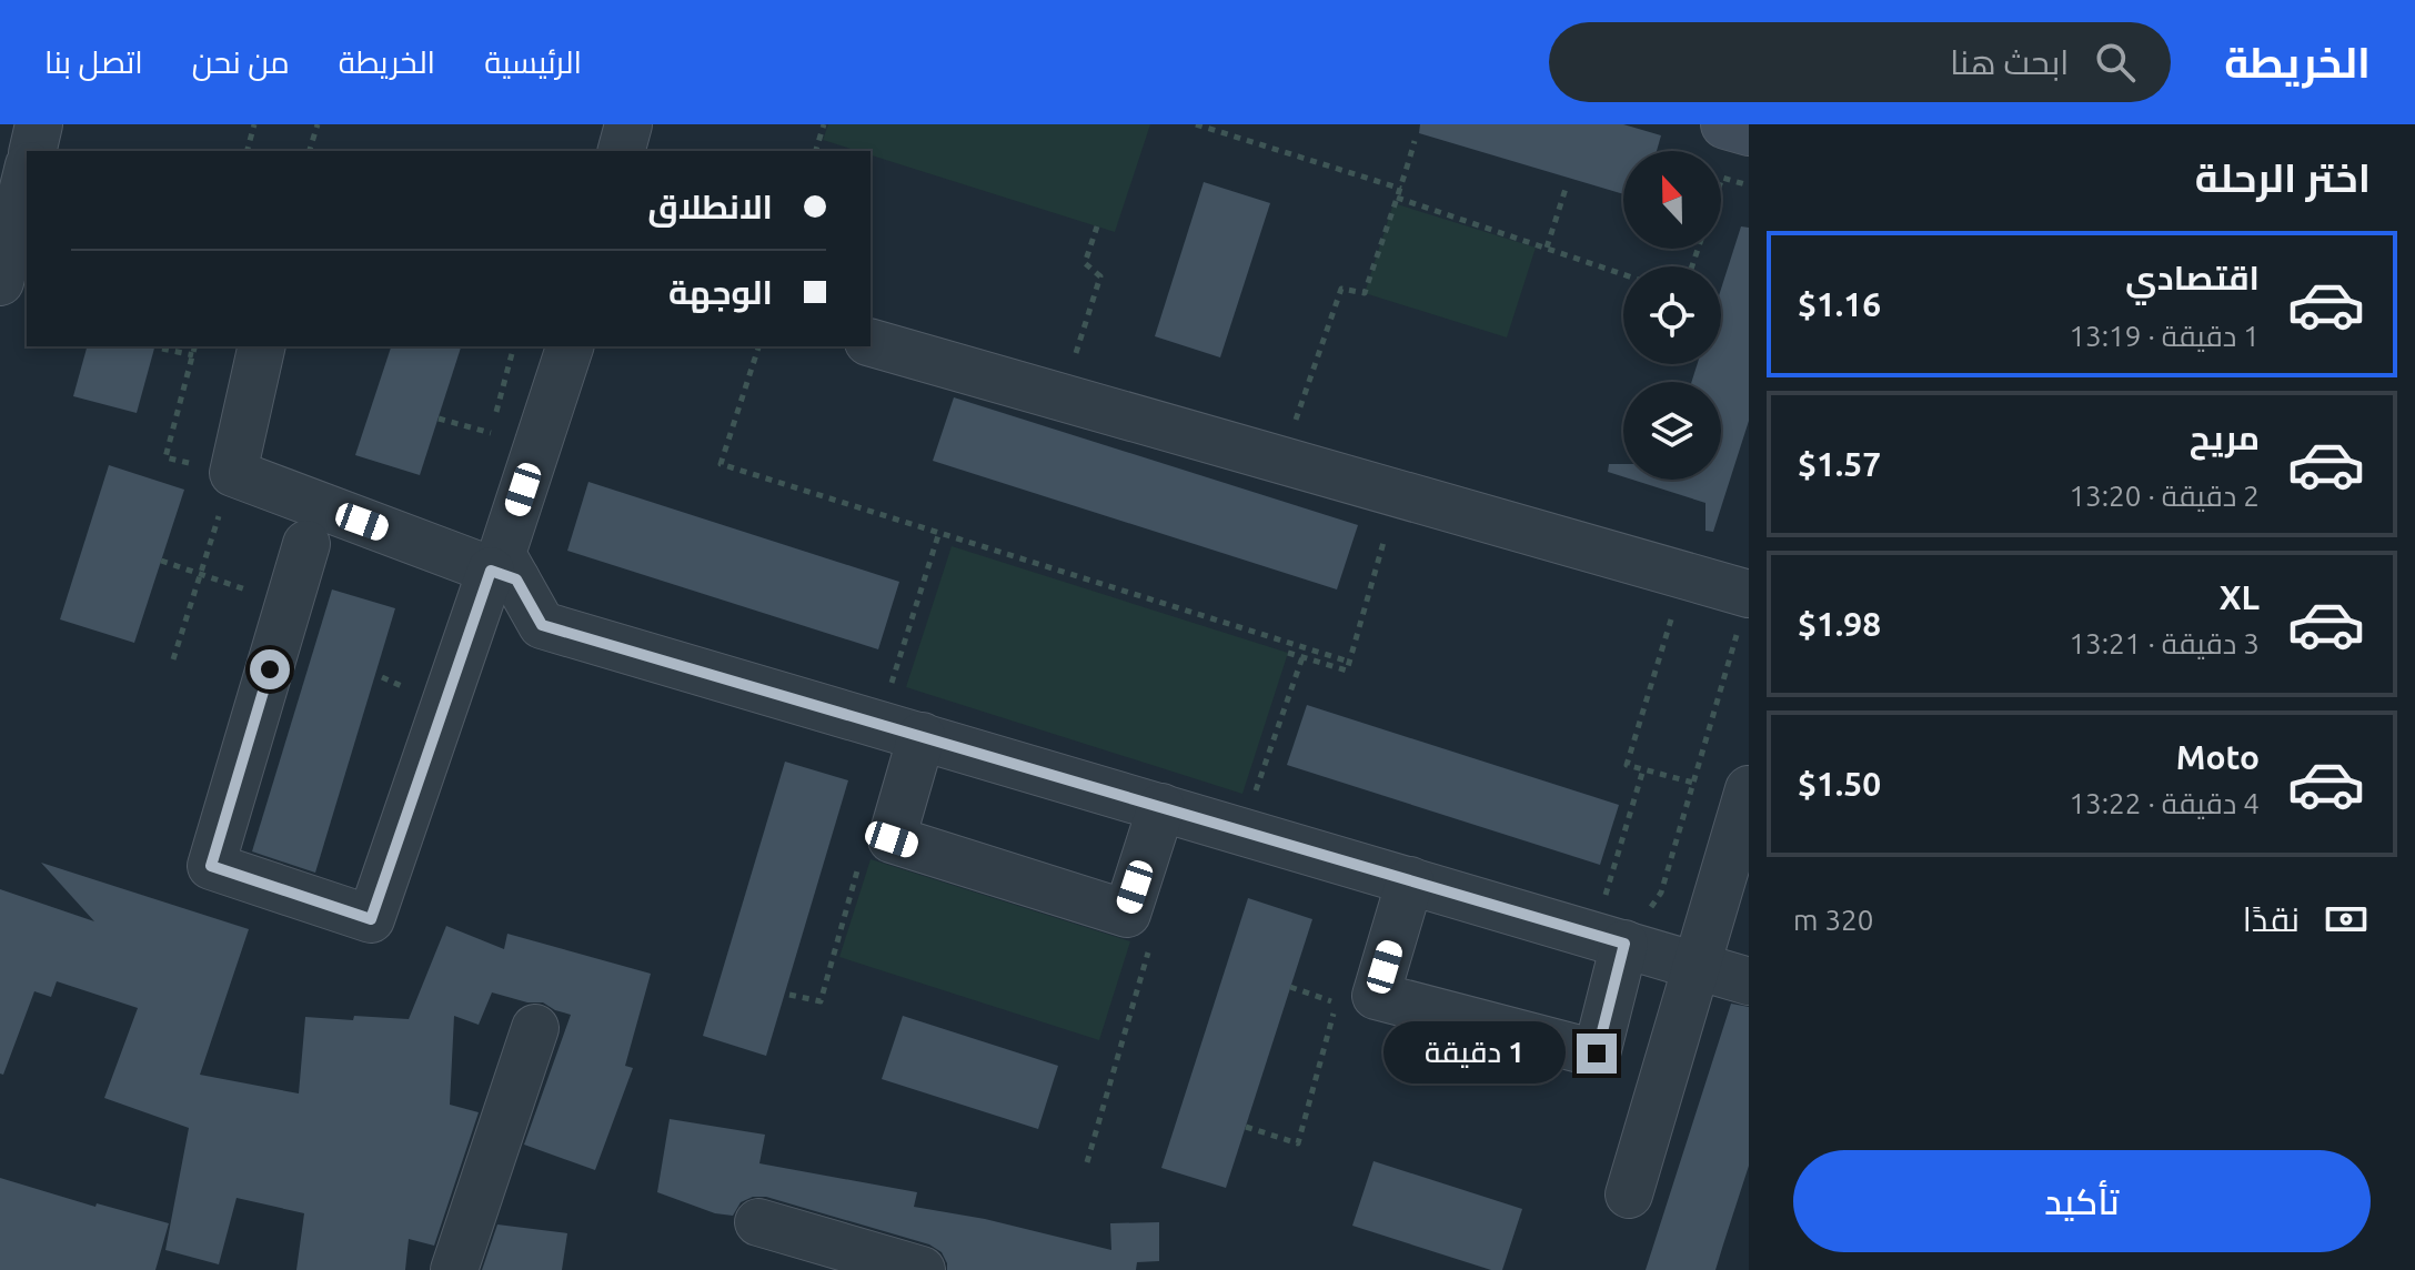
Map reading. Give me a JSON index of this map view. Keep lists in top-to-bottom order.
{
  "north": "top",
  "page": {
    "header": "الخريطة",
    "search": "ابحث هنا",
    "nav": [
      "الرئيسية",
      "الخريطة",
      "من نحن",
      "اتصل بنا"
    ],
    "heading": "اختر الرحلة",
    "banner": ["الانطلاق", "الوجهة"],
    "list": [
      {
        "name": "اقتصادي",
        "note": "1 دقيقة · 13:19",
        "value": "$1.16"
      },
      {
        "name": "مريح",
        "note": "2 دقيقة · 13:20",
        "value": "$1.57"
      },
      {
        "name": "XL",
        "note": "3 دقيقة · 13:21",
        "value": "$1.98"
      },
      {
        "name": "Moto",
        "note": "4 دقيقة · 13:22",
        "value": "$1.50"
      }
    ],
    "pay": ["نقدًا", "320 m"],
    "bubble": "1 دقيقة",
    "buttons": "تأكيد"
  }
}
